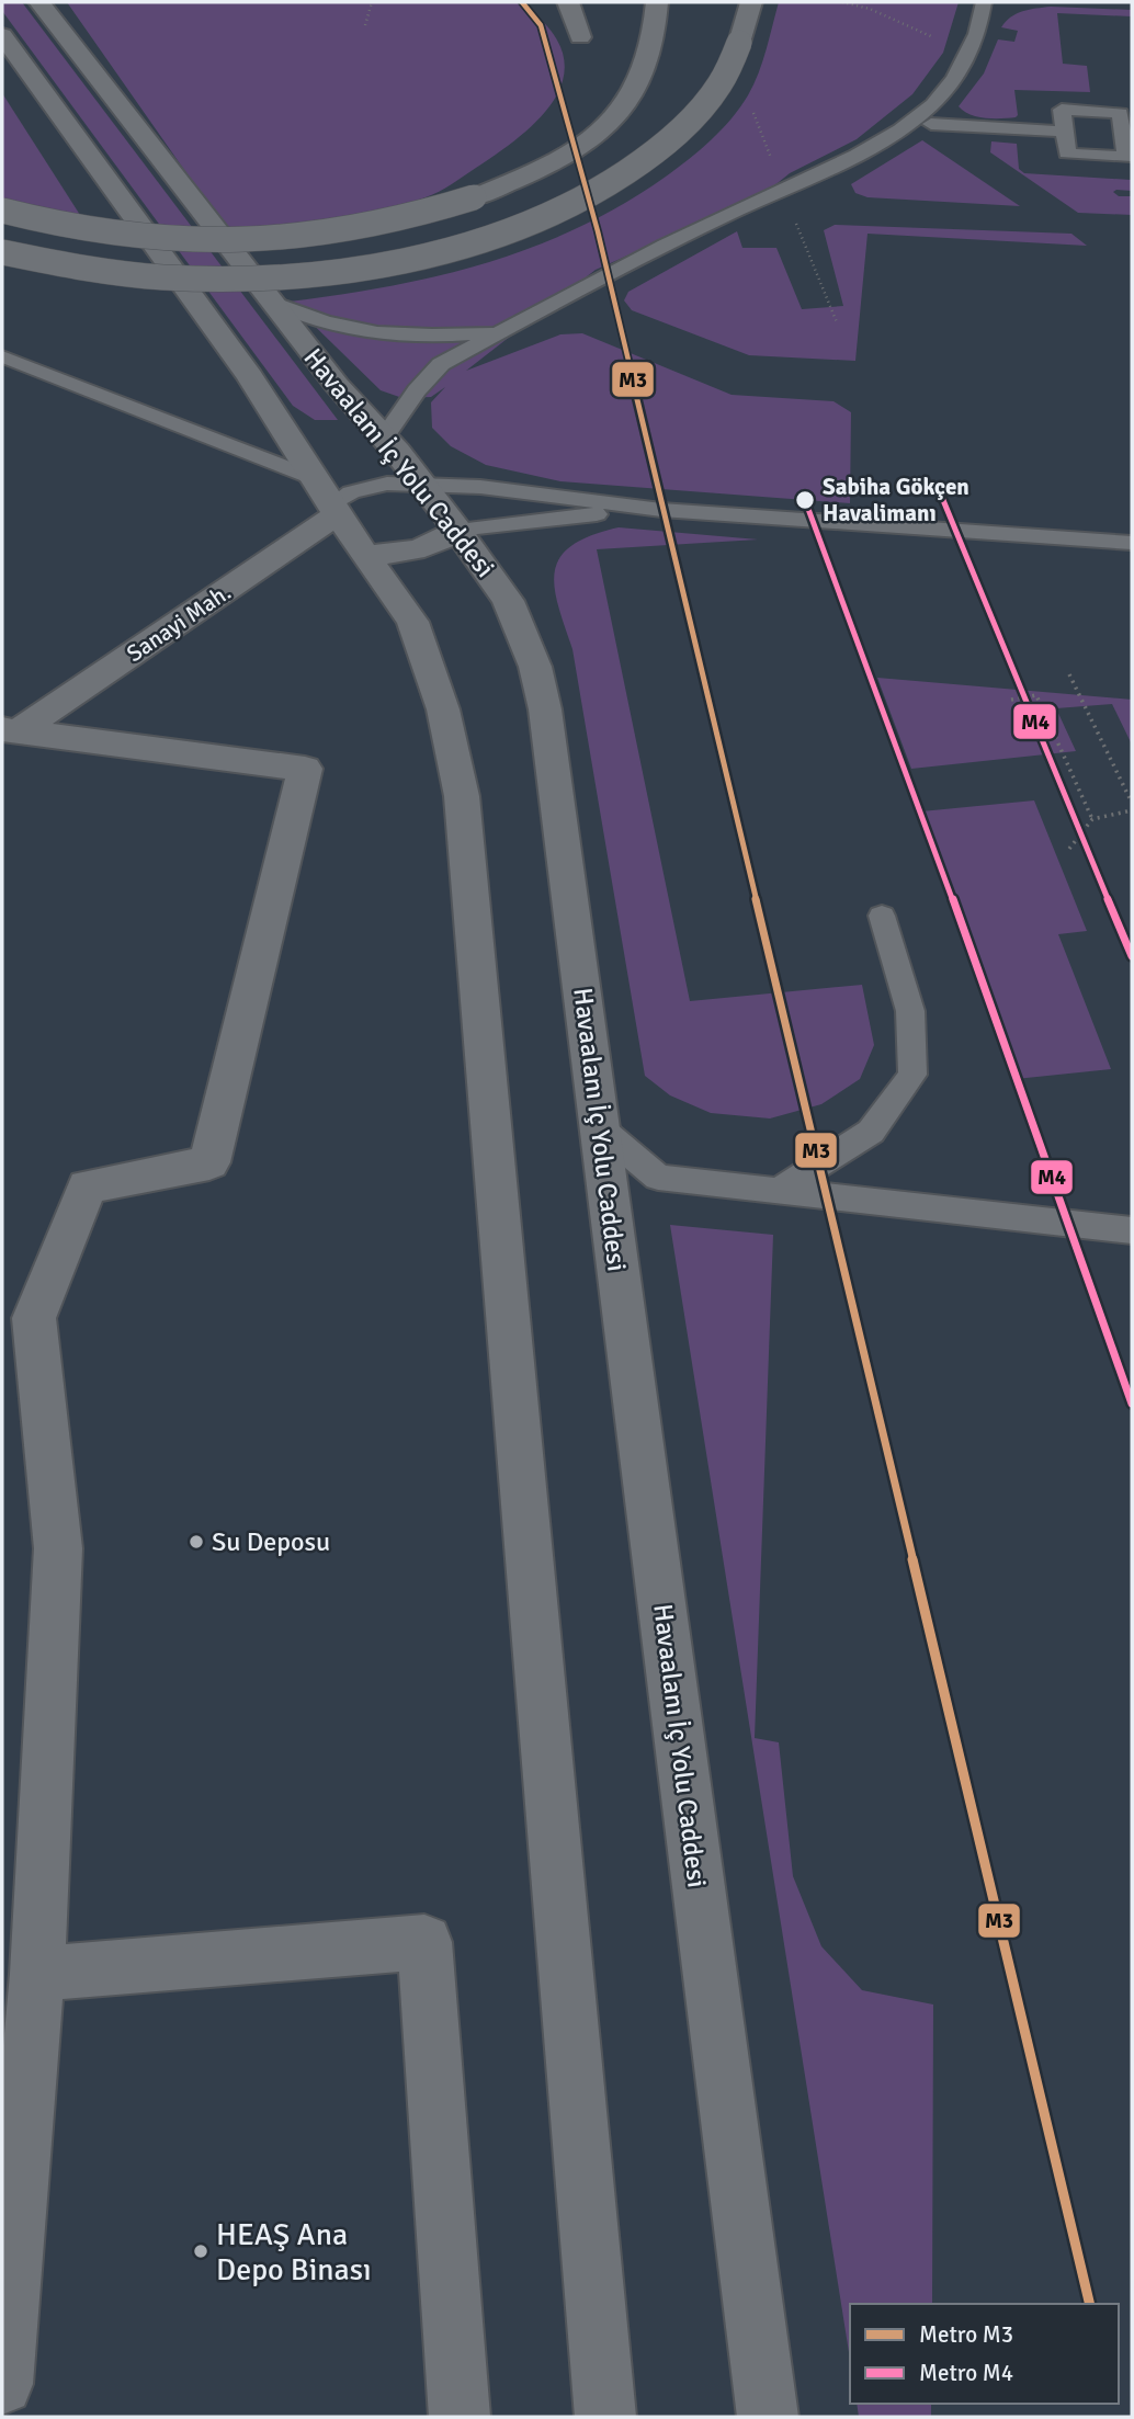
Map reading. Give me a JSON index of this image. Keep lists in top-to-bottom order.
{
  "streets": {
    "street": ["Havaalanı İç Yolu Caddesi", "Sanayi Mah."]
  },
  "places": ["Sabiha Gökçen Havalimanı", "Su Deposu", "HEAŞ Ana Depo Binası"],
  "lines": ["metro line M3", "metro line M4"],
  "legend": ["Metro M3", "Metro M4"]
}
